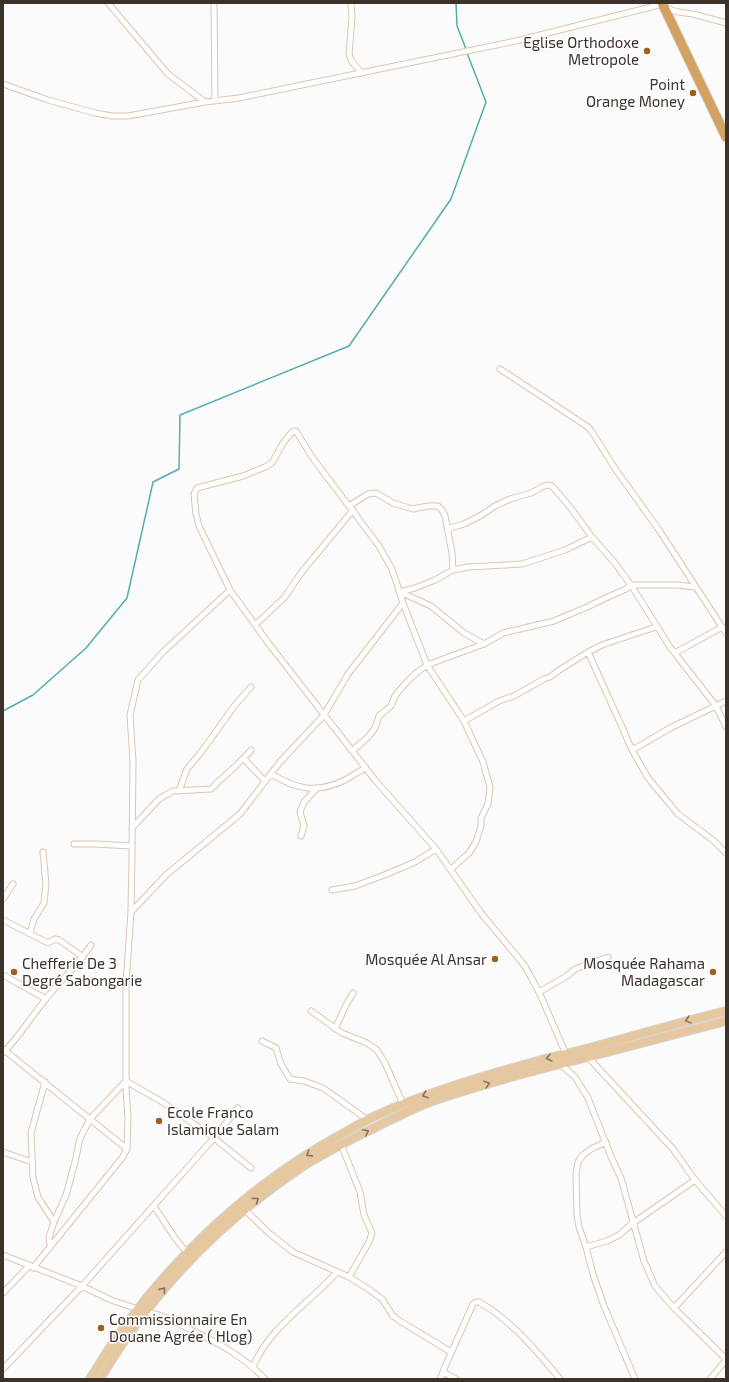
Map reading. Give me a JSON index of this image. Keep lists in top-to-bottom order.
{
  "places": [
    "Eglise Orthodoxe Metropole",
    "Point Orange Money",
    "Mosquée Al Ansar",
    "Chefferie De 3 Degré Sabongarie",
    "Mosquée Rahama Madagascar",
    "Ecole Franco Islamique Salam",
    "Commissionnaire En Douane Agrée ( Hlog)"
  ]
}
